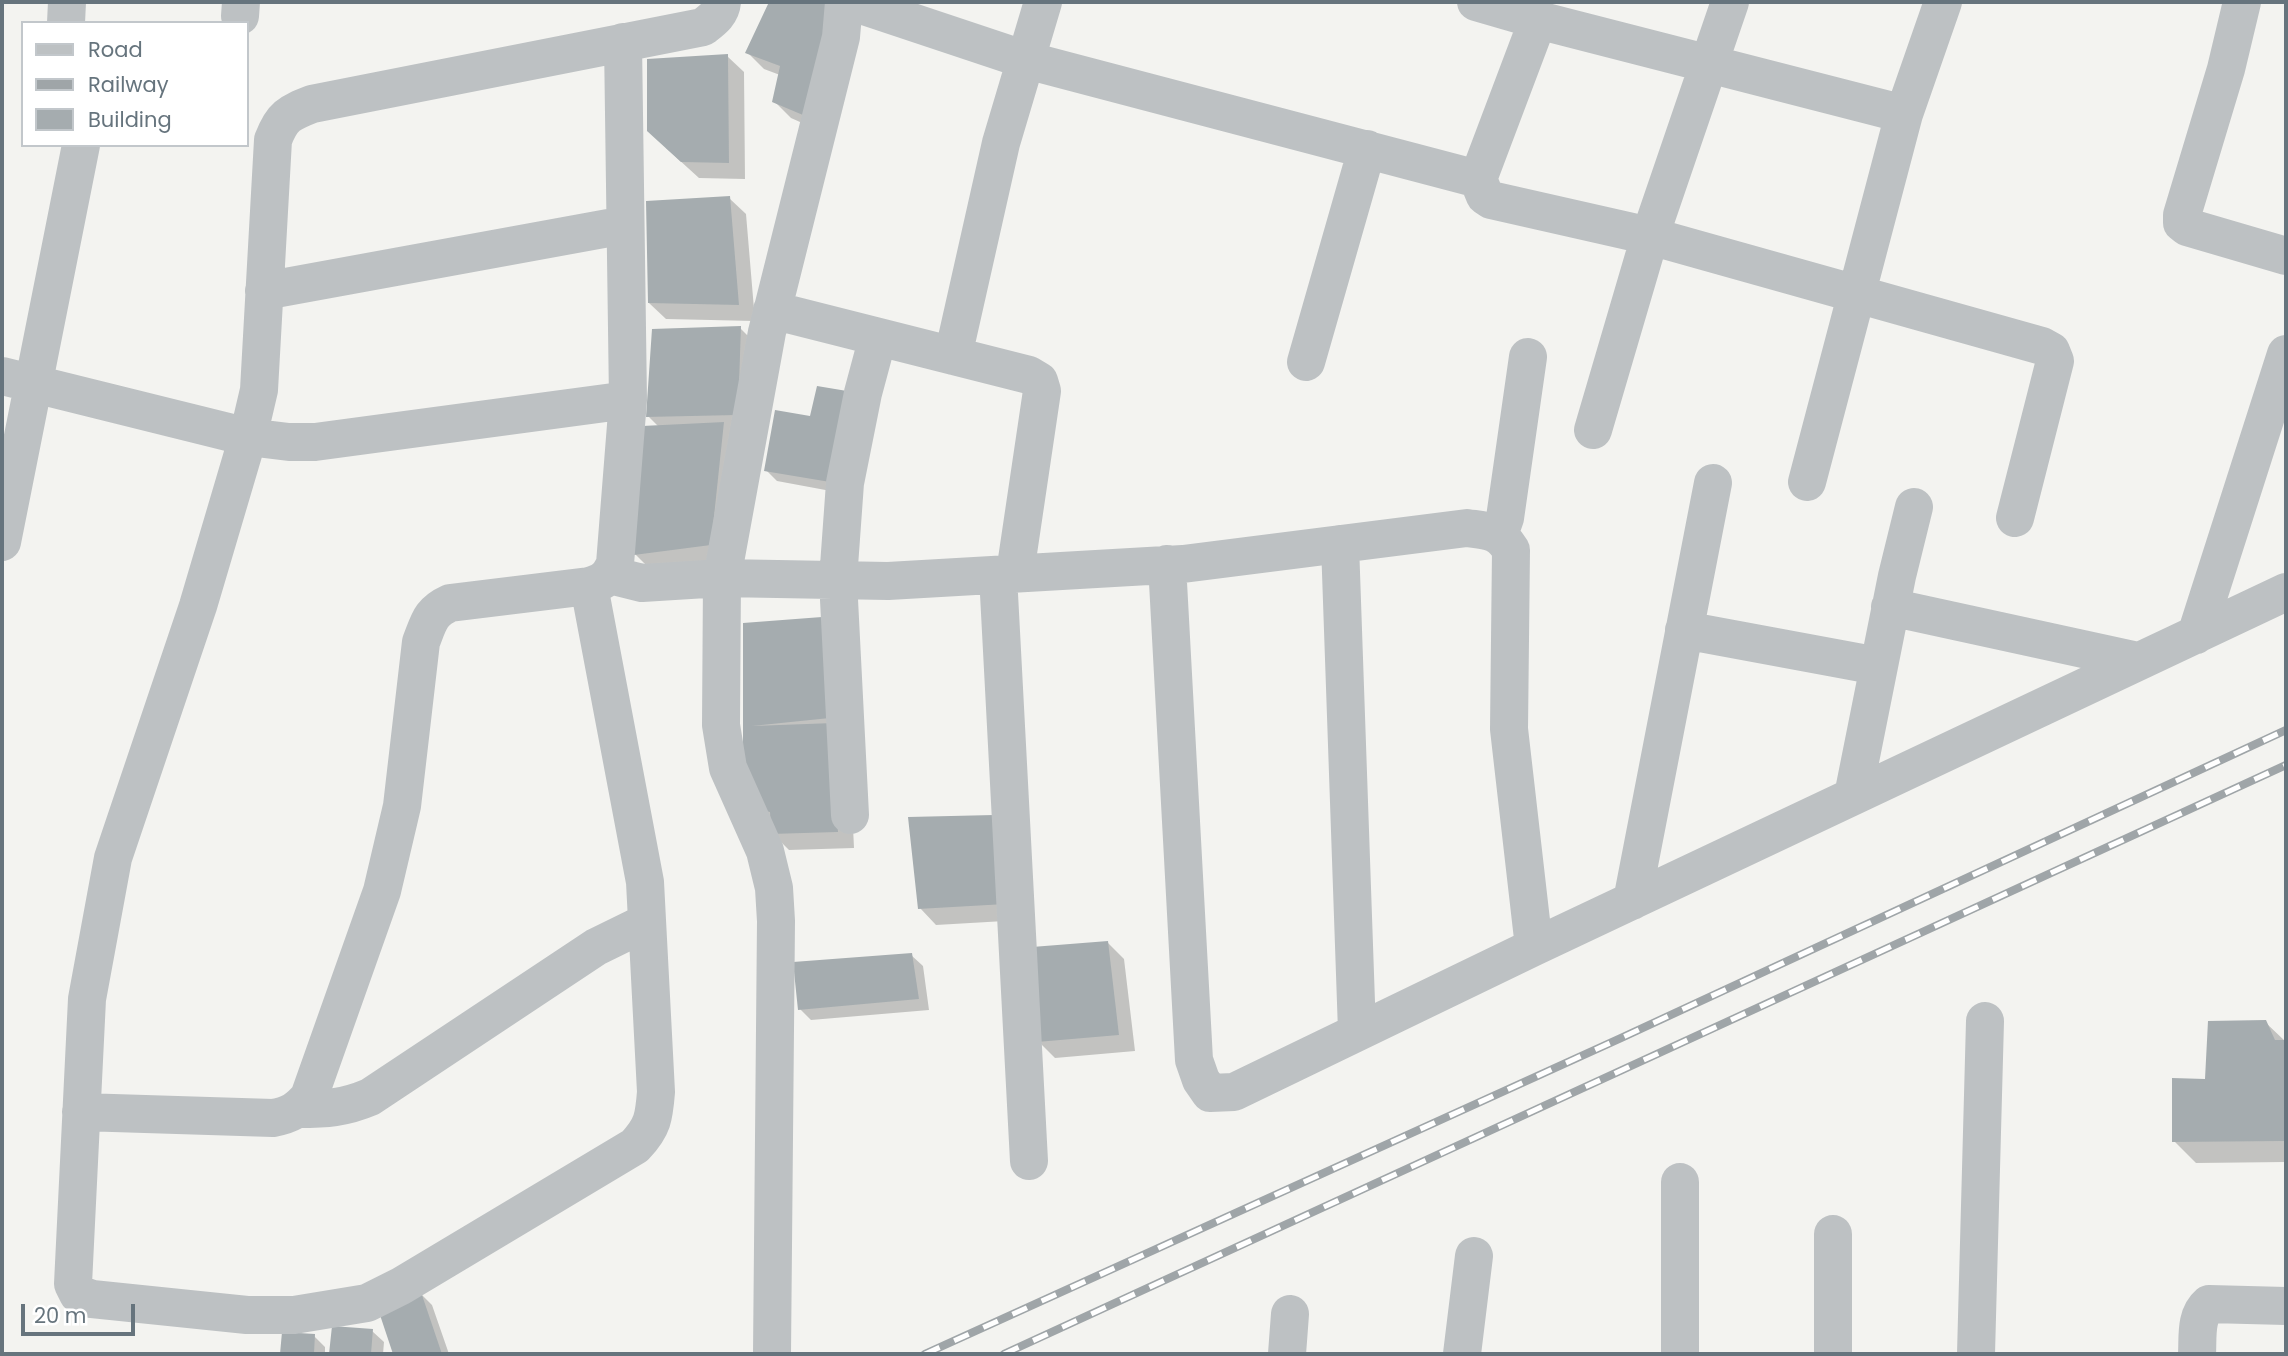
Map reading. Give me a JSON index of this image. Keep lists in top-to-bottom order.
{
  "legend": ["Road", "Railway", "Building"],
  "scale_bar": "20 m"
}
